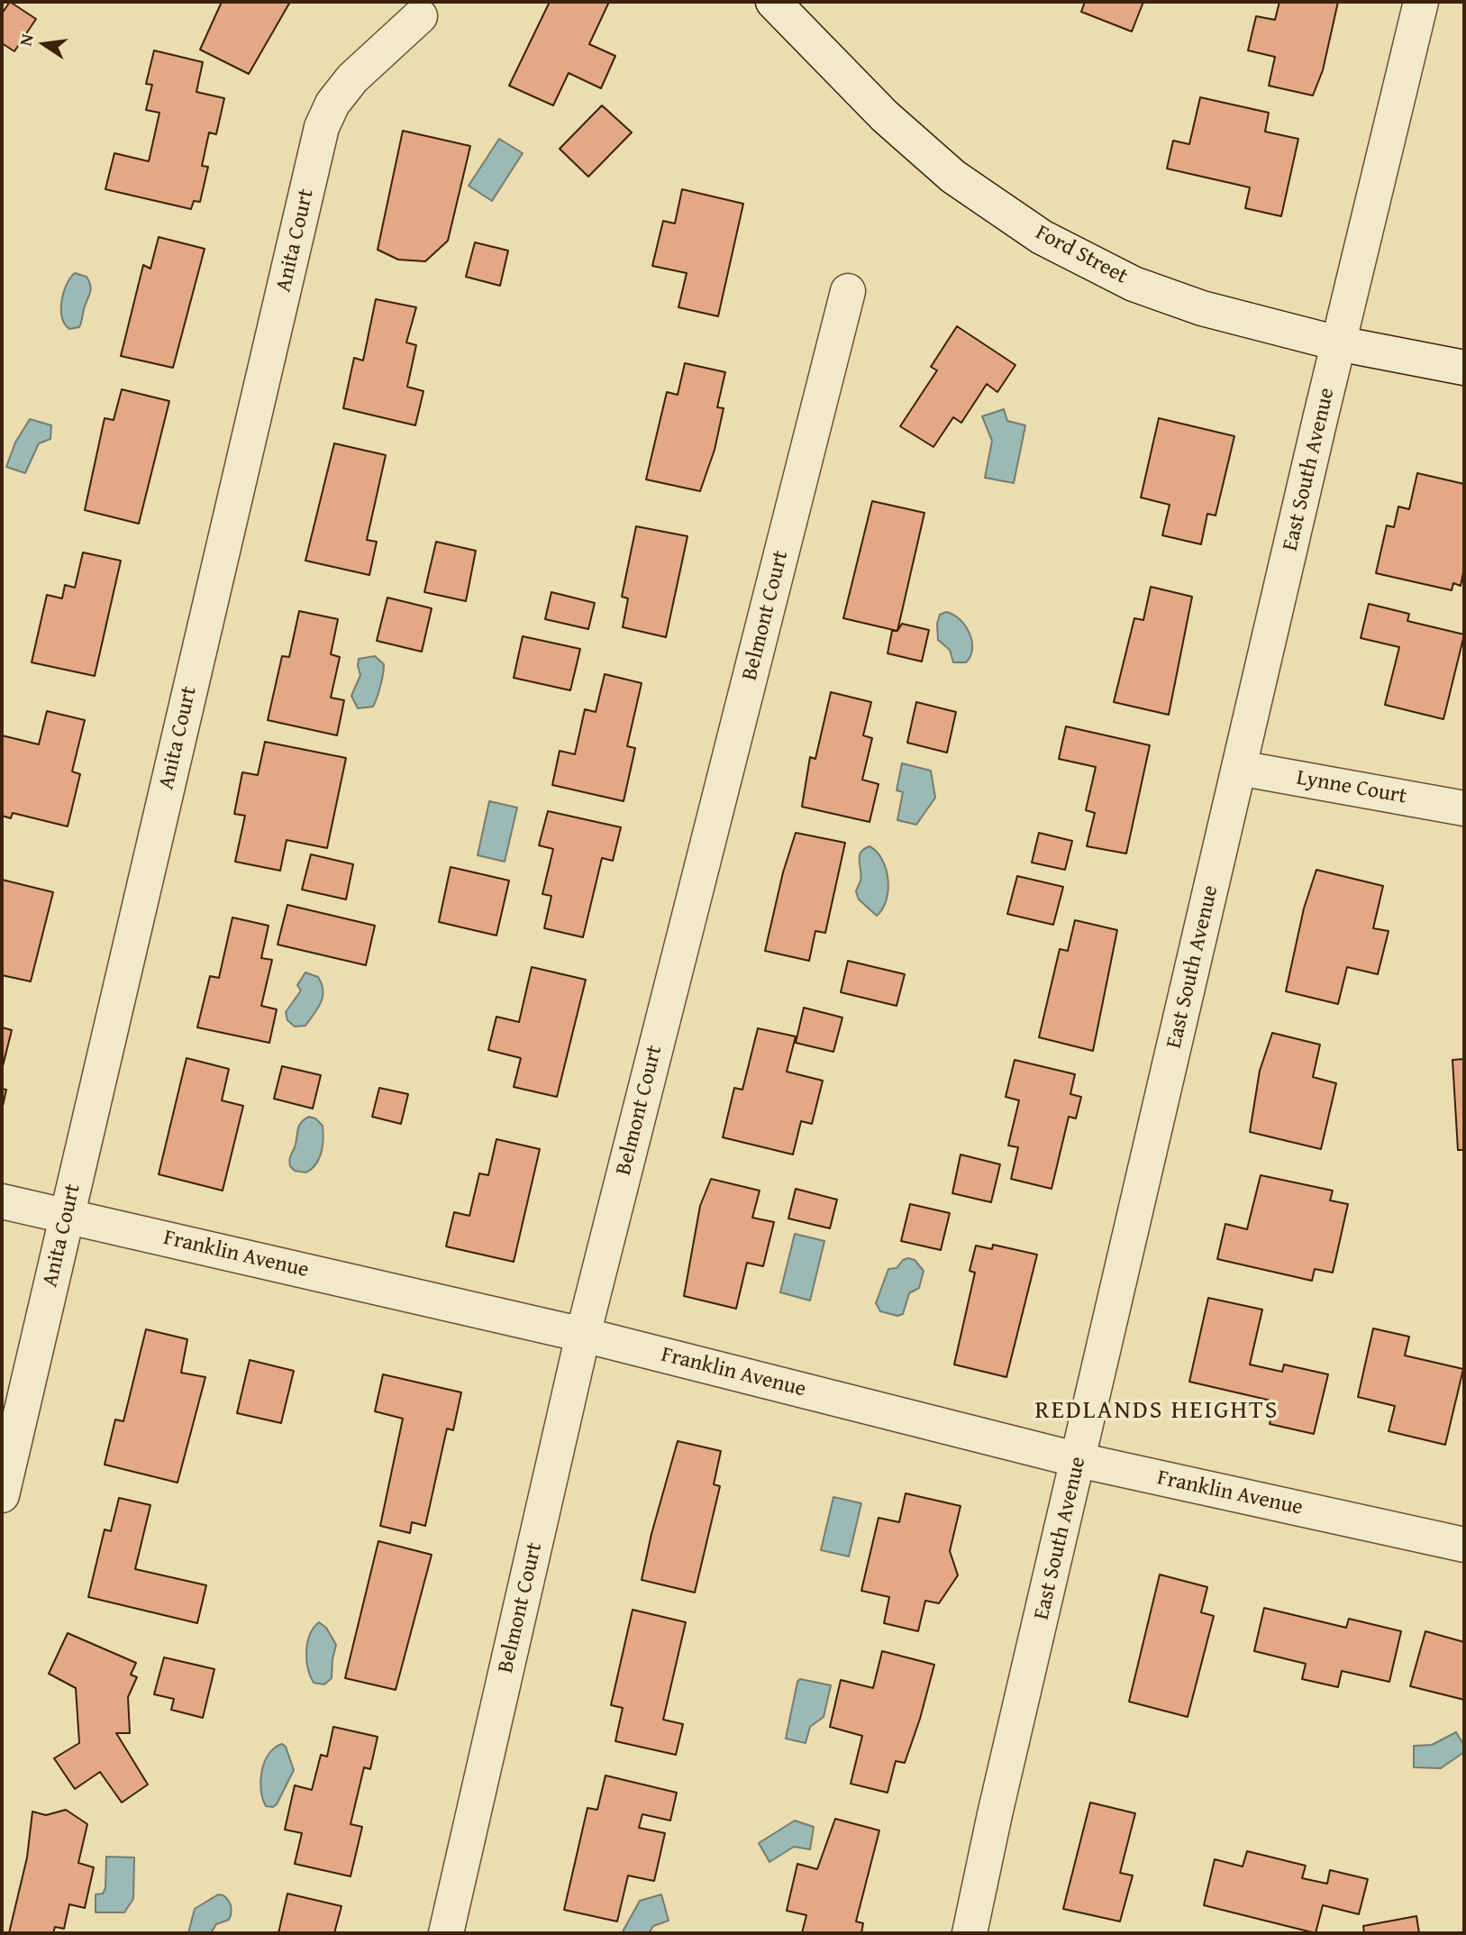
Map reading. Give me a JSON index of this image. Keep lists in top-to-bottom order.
{
  "streets": {
    "street": [
      "Anita Court",
      "Ford Street",
      "East South Avenue",
      "Belmont Court",
      "Lynne Court",
      "Franklin Avenue"
    ]
  },
  "crossings": [
    ["Anita Court", "Franklin Avenue"],
    ["Ford Street", "East South Avenue"],
    ["East South Avenue", "Lynne Court"],
    ["East South Avenue", "Franklin Avenue"],
    ["Belmont Court", "Franklin Avenue"]
  ],
  "districts": ["REDLANDS HEIGHTS"],
  "north": "left"
}
